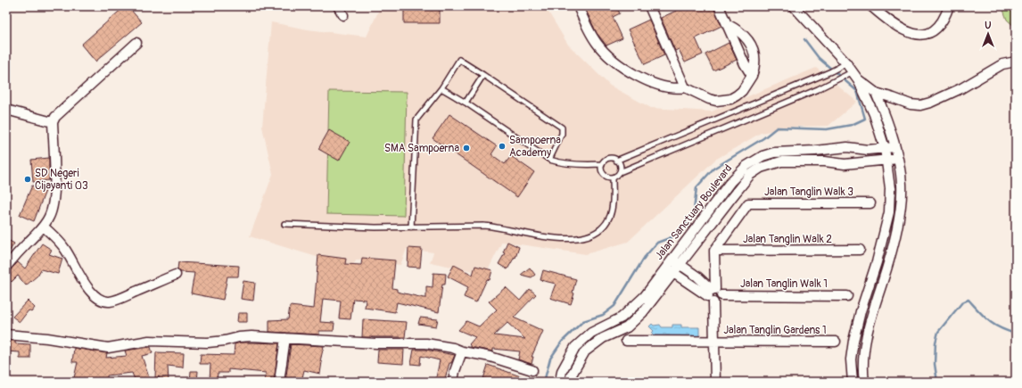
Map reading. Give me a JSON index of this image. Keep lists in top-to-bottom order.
{
  "streets": {
    "street": [
      "Jalan Tanglin Walk 3",
      "Jalan Sanctuary Boulevard",
      "Jalan Tanglin Walk 2",
      "Jalan Tanglin Walk 1",
      "Jalan Tanglin Gardens 1"
    ]
  },
  "crossings": [
    ["Jalan Tanglin Walk 3", "Jalan Tanglin Walk 2"]
  ],
  "places": ["Sampoerna Academy", "SMA Sampoerna", "SD Negeri Cijayanti 03"],
  "north": "top"
}
